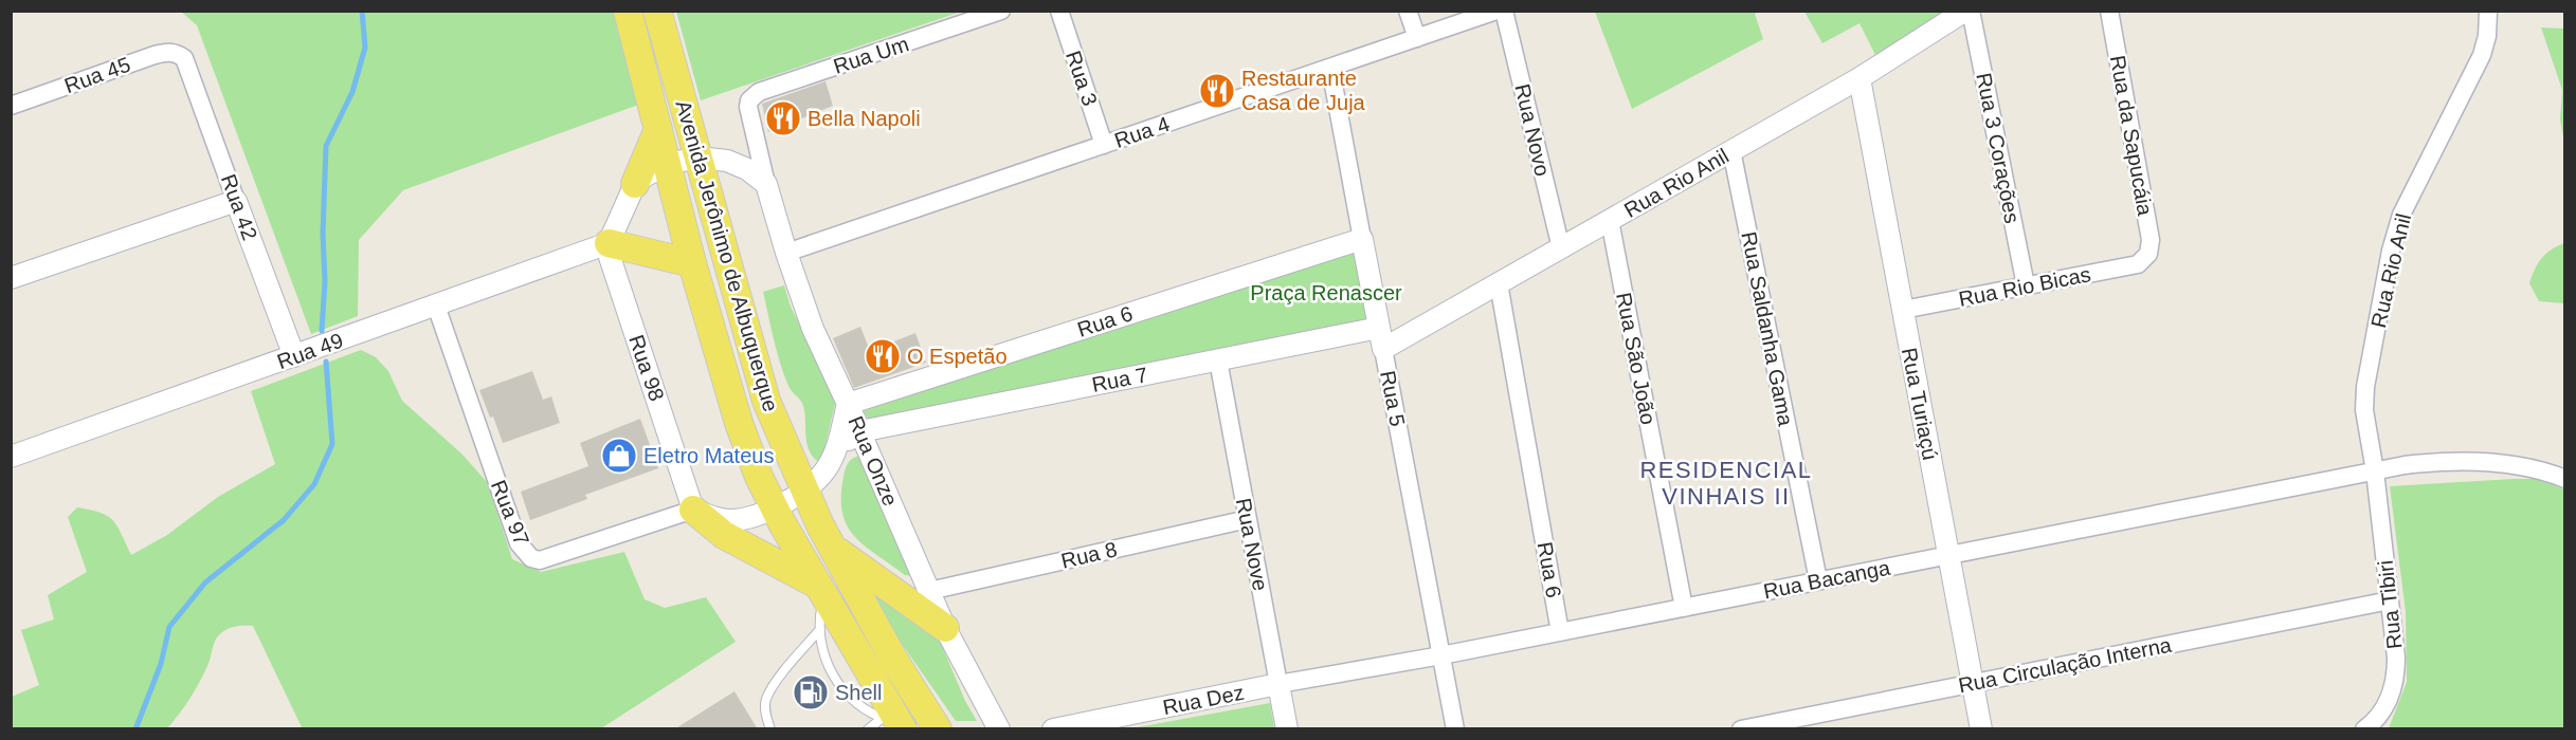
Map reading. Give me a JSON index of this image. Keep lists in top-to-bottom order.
{
  "streets": {
    "main road": ["Avenida Jerônimo de Albuquerque"],
    "street": [
      "Rua Um",
      "Rua 45",
      "Rua 3",
      "Rua Novo",
      "Rua 4",
      "Rua da Sapucáia",
      "Rua 3 Corações",
      "Rua Rio Anil",
      "Rua 42",
      "Rua Rio Bicas",
      "Rua 6",
      "Rua Saldanha Gama",
      "Rua 49",
      "Rua São João",
      "Rua 98",
      "Rua 7",
      "Rua 5",
      "Rua Turiaçú",
      "Rua Onze",
      "Rua 97",
      "Rua Nove",
      "Rua 8",
      "Rua Bacanga",
      "Rua Tibiri",
      "Rua Circulação Interna",
      "Rua Dez"
    ]
  },
  "crossings": [
    ["Rua Um", "Rua Onze"],
    ["Rua 45", "Rua 42"],
    ["Rua 3", "Rua 4"],
    ["Rua Novo", "Rua Rio Anil"],
    ["Rua 4", "Rua 5"],
    ["Rua 4", "Rua Onze"],
    ["Rua da Sapucáia", "Rua Rio Bicas"],
    ["Rua 3 Corações", "Rua Rio Bicas"],
    ["Rua Rio Anil", "Rua 6"],
    ["Rua Rio Anil", "Rua Saldanha Gama"],
    ["Rua Rio Anil", "Rua São João"],
    ["Rua Rio Anil", "Rua 5"],
    ["Rua Rio Anil", "Rua Turiaçú"],
    ["Rua Rio Anil", "Rua Bacanga"],
    ["Rua Rio Anil", "Rua Tibiri"],
    ["Rua 42", "Rua 49"],
    ["Rua Rio Bicas", "Rua Turiaçú"],
    ["Rua 6", "Rua 5"],
    ["Rua 6", "Rua Onze"],
    ["Rua 6", "Rua Bacanga"],
    ["Rua Saldanha Gama", "Rua Bacanga"],
    ["Rua 49", "Rua 98"],
    ["Rua 49", "Rua 97"],
    ["Rua São João", "Rua Bacanga"],
    ["Rua 98", "Rua 97"],
    ["Rua 7", "Rua 5"],
    ["Rua 7", "Rua Onze"],
    ["Rua 7", "Rua Nove"],
    ["Rua 5", "Rua Bacanga"],
    ["Rua Turiaçú", "Rua Bacanga"],
    ["Rua Turiaçú", "Rua Circulação Interna"],
    ["Rua Onze", "Rua 8"],
    ["Rua Nove", "Rua 8"],
    ["Rua Nove", "Rua Bacanga"],
    ["Rua Nove", "Rua Dez"],
    ["Rua Bacanga", "Rua Tibiri"],
    ["Rua Bacanga", "Rua Dez"],
    ["Rua Tibiri", "Rua Circulação Interna"]
  ],
  "districts": ["RESIDENCIAL VINHAIS II"],
  "parks": ["Praça Renascer"],
  "places": {
    "restaurant": ["Restaurante Casa de Juja", "Bella Napoli", "O Espetão"],
    "shop": ["Eletro Mateus"],
    "fuel station": ["Shell"]
  }
}
